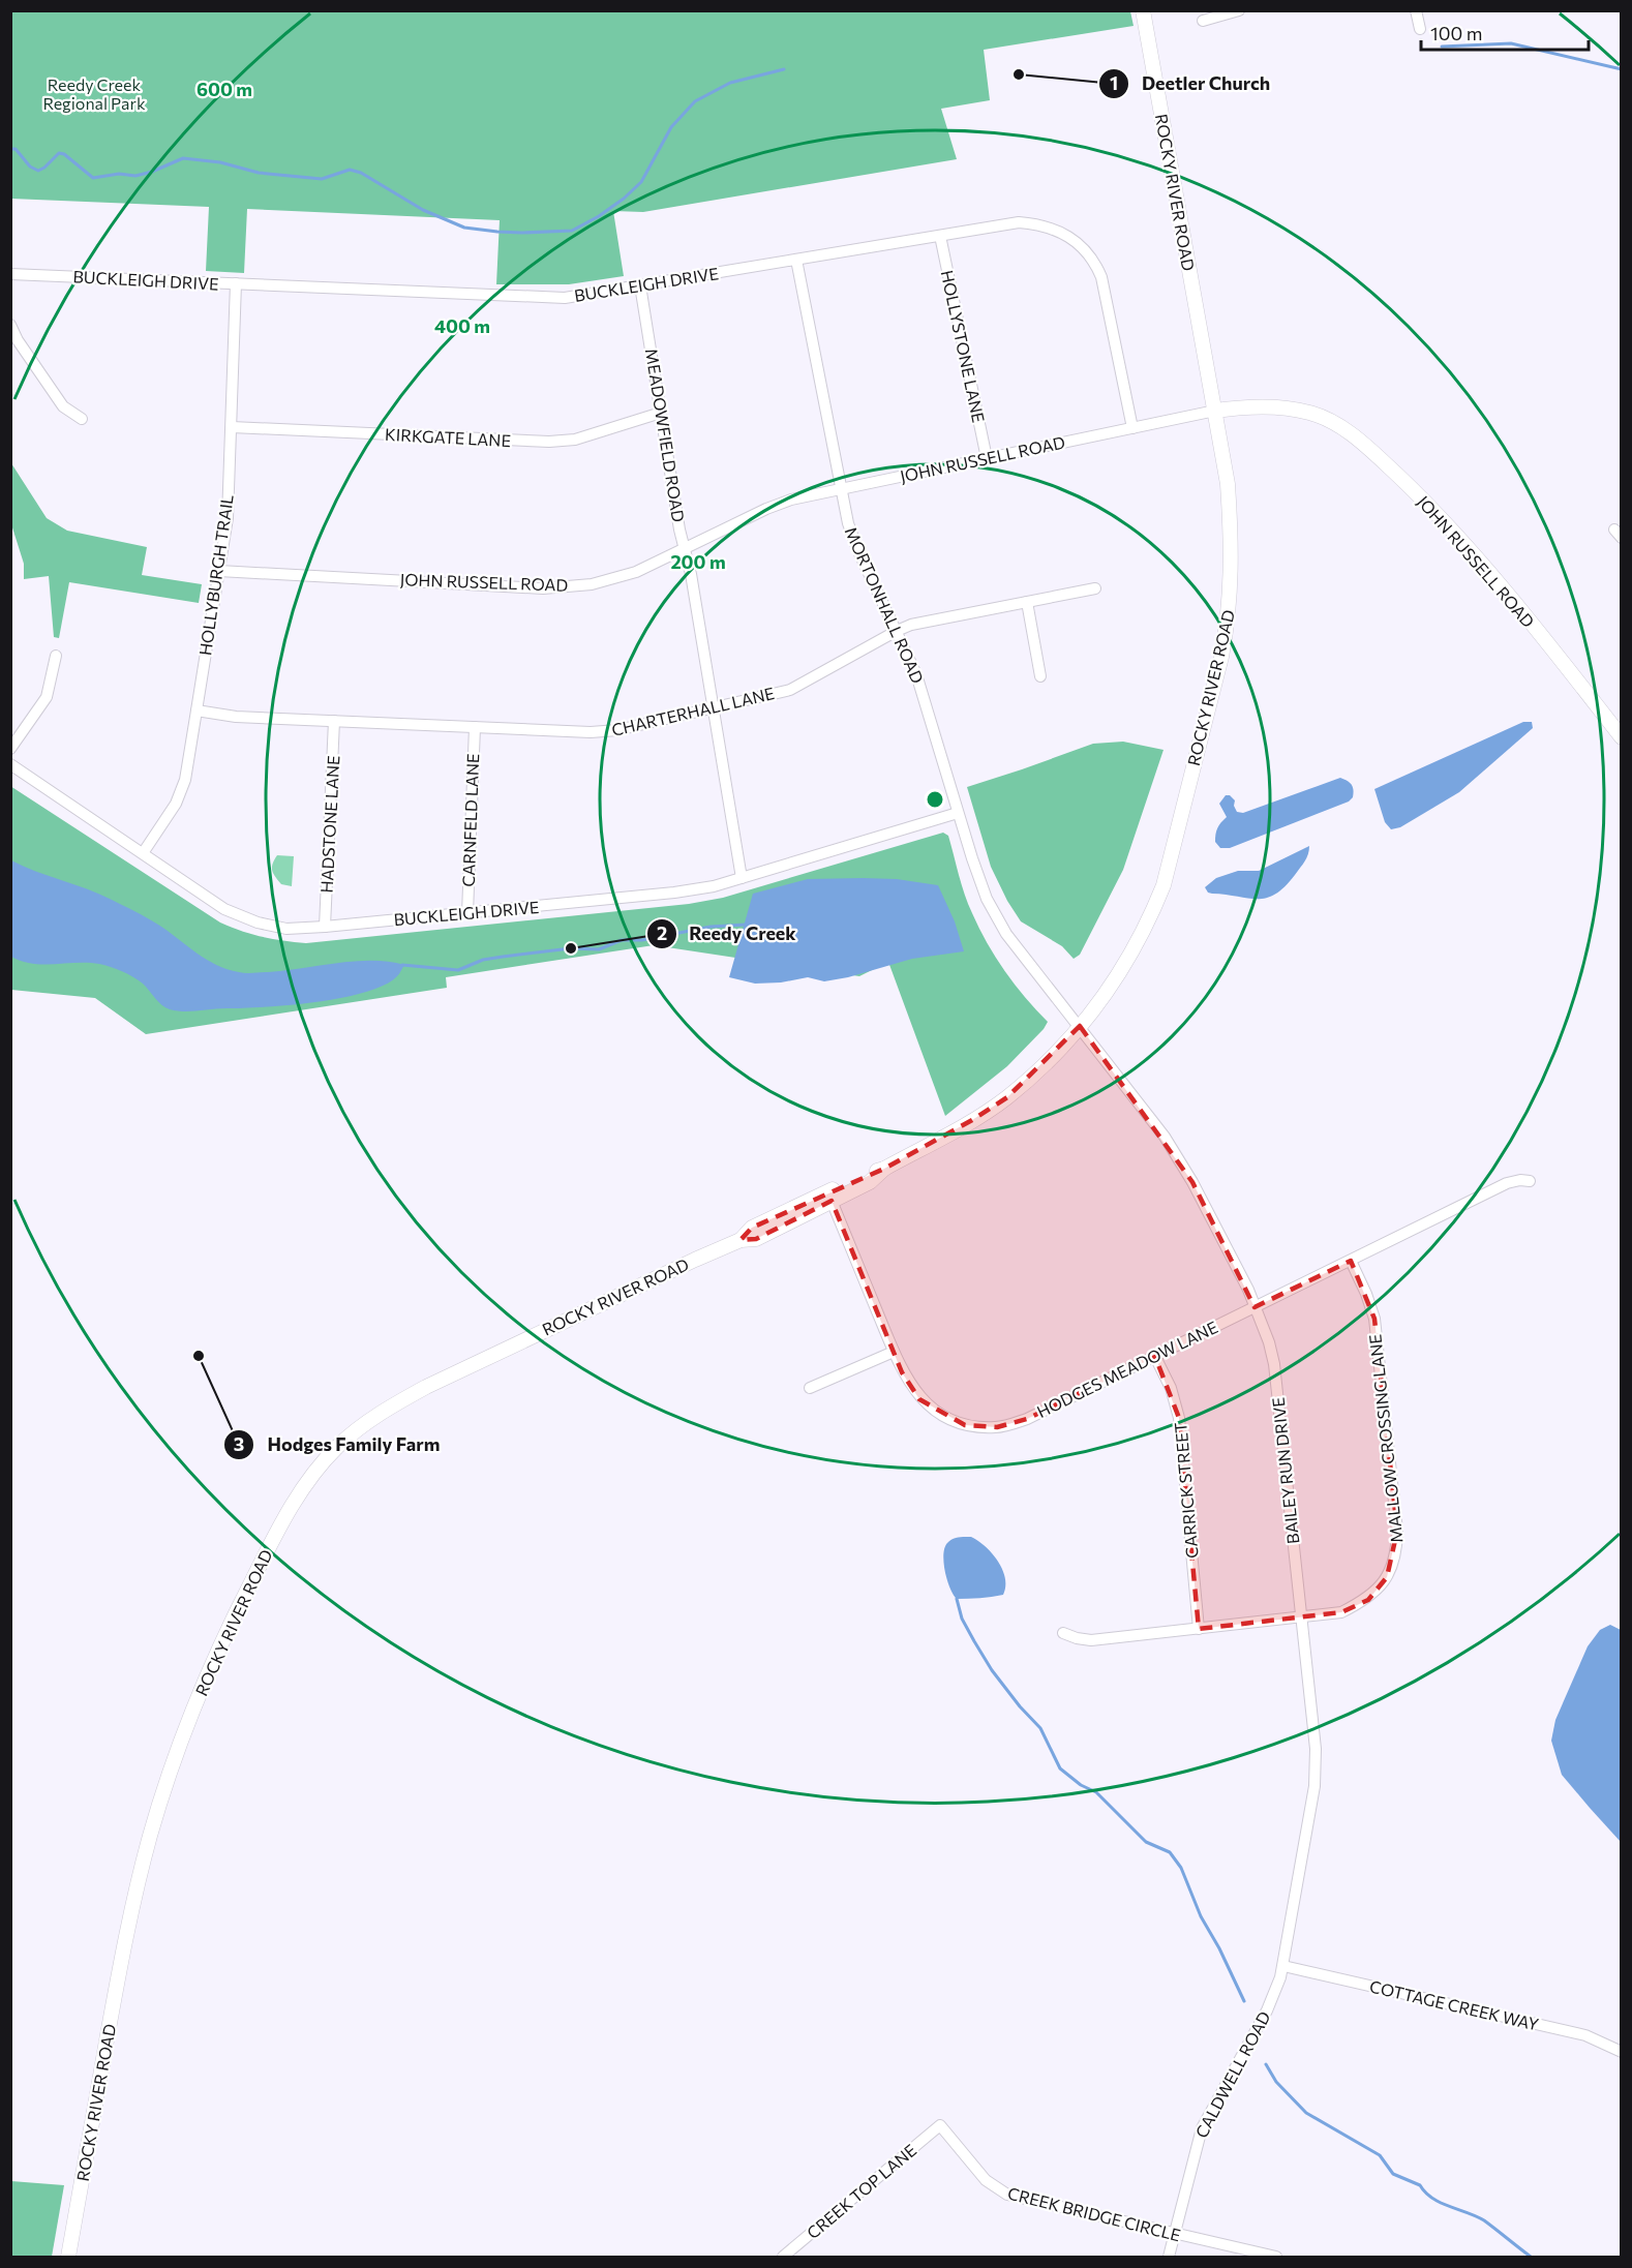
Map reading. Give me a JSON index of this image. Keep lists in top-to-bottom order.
{
  "streets": {
    "street": [
      "ROCKY RIVER ROAD",
      "BUCKLEIGH DRIVE",
      "HOLLYSTONE LANE",
      "MEADOWFIELD ROAD",
      "KIRKGATE LANE",
      "JOHN RUSSELL ROAD",
      "HOLLYBURGH TRAIL",
      "MORTONHALL ROAD",
      "CHARTERHALL LANE",
      "CARNFELD LANE",
      "HADSTONE LANE",
      "HODGES MEADOW LANE",
      "MALLOW CROSSING LANE",
      "BAILEY RUN DRIVE",
      "CARRICK STREET",
      "COTTAGE CREEK WAY",
      "CALDWELL ROAD",
      "CREEK TOP LANE",
      "CREEK BRIDGE CIRCLE"
    ]
  },
  "crossings": [
    ["ROCKY RIVER ROAD", "JOHN RUSSELL ROAD"],
    ["ROCKY RIVER ROAD", "MORTONHALL ROAD"],
    ["ROCKY RIVER ROAD", "HODGES MEADOW LANE"],
    ["ROCKY RIVER ROAD", "BAILEY RUN DRIVE"],
    ["BUCKLEIGH DRIVE", "HOLLYSTONE LANE"],
    ["BUCKLEIGH DRIVE", "MEADOWFIELD ROAD"],
    ["BUCKLEIGH DRIVE", "JOHN RUSSELL ROAD"],
    ["BUCKLEIGH DRIVE", "HOLLYBURGH TRAIL"],
    ["BUCKLEIGH DRIVE", "MORTONHALL ROAD"],
    ["BUCKLEIGH DRIVE", "CARNFELD LANE"],
    ["BUCKLEIGH DRIVE", "HADSTONE LANE"],
    ["HOLLYSTONE LANE", "JOHN RUSSELL ROAD"],
    ["MEADOWFIELD ROAD", "KIRKGATE LANE"],
    ["MEADOWFIELD ROAD", "JOHN RUSSELL ROAD"],
    ["MEADOWFIELD ROAD", "CHARTERHALL LANE"],
    ["KIRKGATE LANE", "HOLLYBURGH TRAIL"],
    ["JOHN RUSSELL ROAD", "HOLLYBURGH TRAIL"],
    ["JOHN RUSSELL ROAD", "MORTONHALL ROAD"],
    ["HOLLYBURGH TRAIL", "CHARTERHALL LANE"],
    ["MORTONHALL ROAD", "CHARTERHALL LANE"],
    ["MORTONHALL ROAD", "BAILEY RUN DRIVE"],
    ["CHARTERHALL LANE", "CARNFELD LANE"],
    ["CHARTERHALL LANE", "HADSTONE LANE"],
    ["HODGES MEADOW LANE", "MALLOW CROSSING LANE"],
    ["HODGES MEADOW LANE", "BAILEY RUN DRIVE"],
    ["HODGES MEADOW LANE", "CARRICK STREET"],
    ["MALLOW CROSSING LANE", "BAILEY RUN DRIVE"],
    ["MALLOW CROSSING LANE", "CARRICK STREET"],
    ["BAILEY RUN DRIVE", "COTTAGE CREEK WAY"],
    ["BAILEY RUN DRIVE", "CALDWELL ROAD"],
    ["COTTAGE CREEK WAY", "CALDWELL ROAD"],
    ["CALDWELL ROAD", "CREEK BRIDGE CIRCLE"],
    ["CREEK TOP LANE", "CREEK BRIDGE CIRCLE"]
  ],
  "parks": ["Reedy Creek Regional Park"],
  "places": ["Deetler Church", "Reedy Creek", "Hodges Family Farm"],
  "scale_bar": "100 m",
  "rings": ["600 m", "400 m", "200 m"]
}
